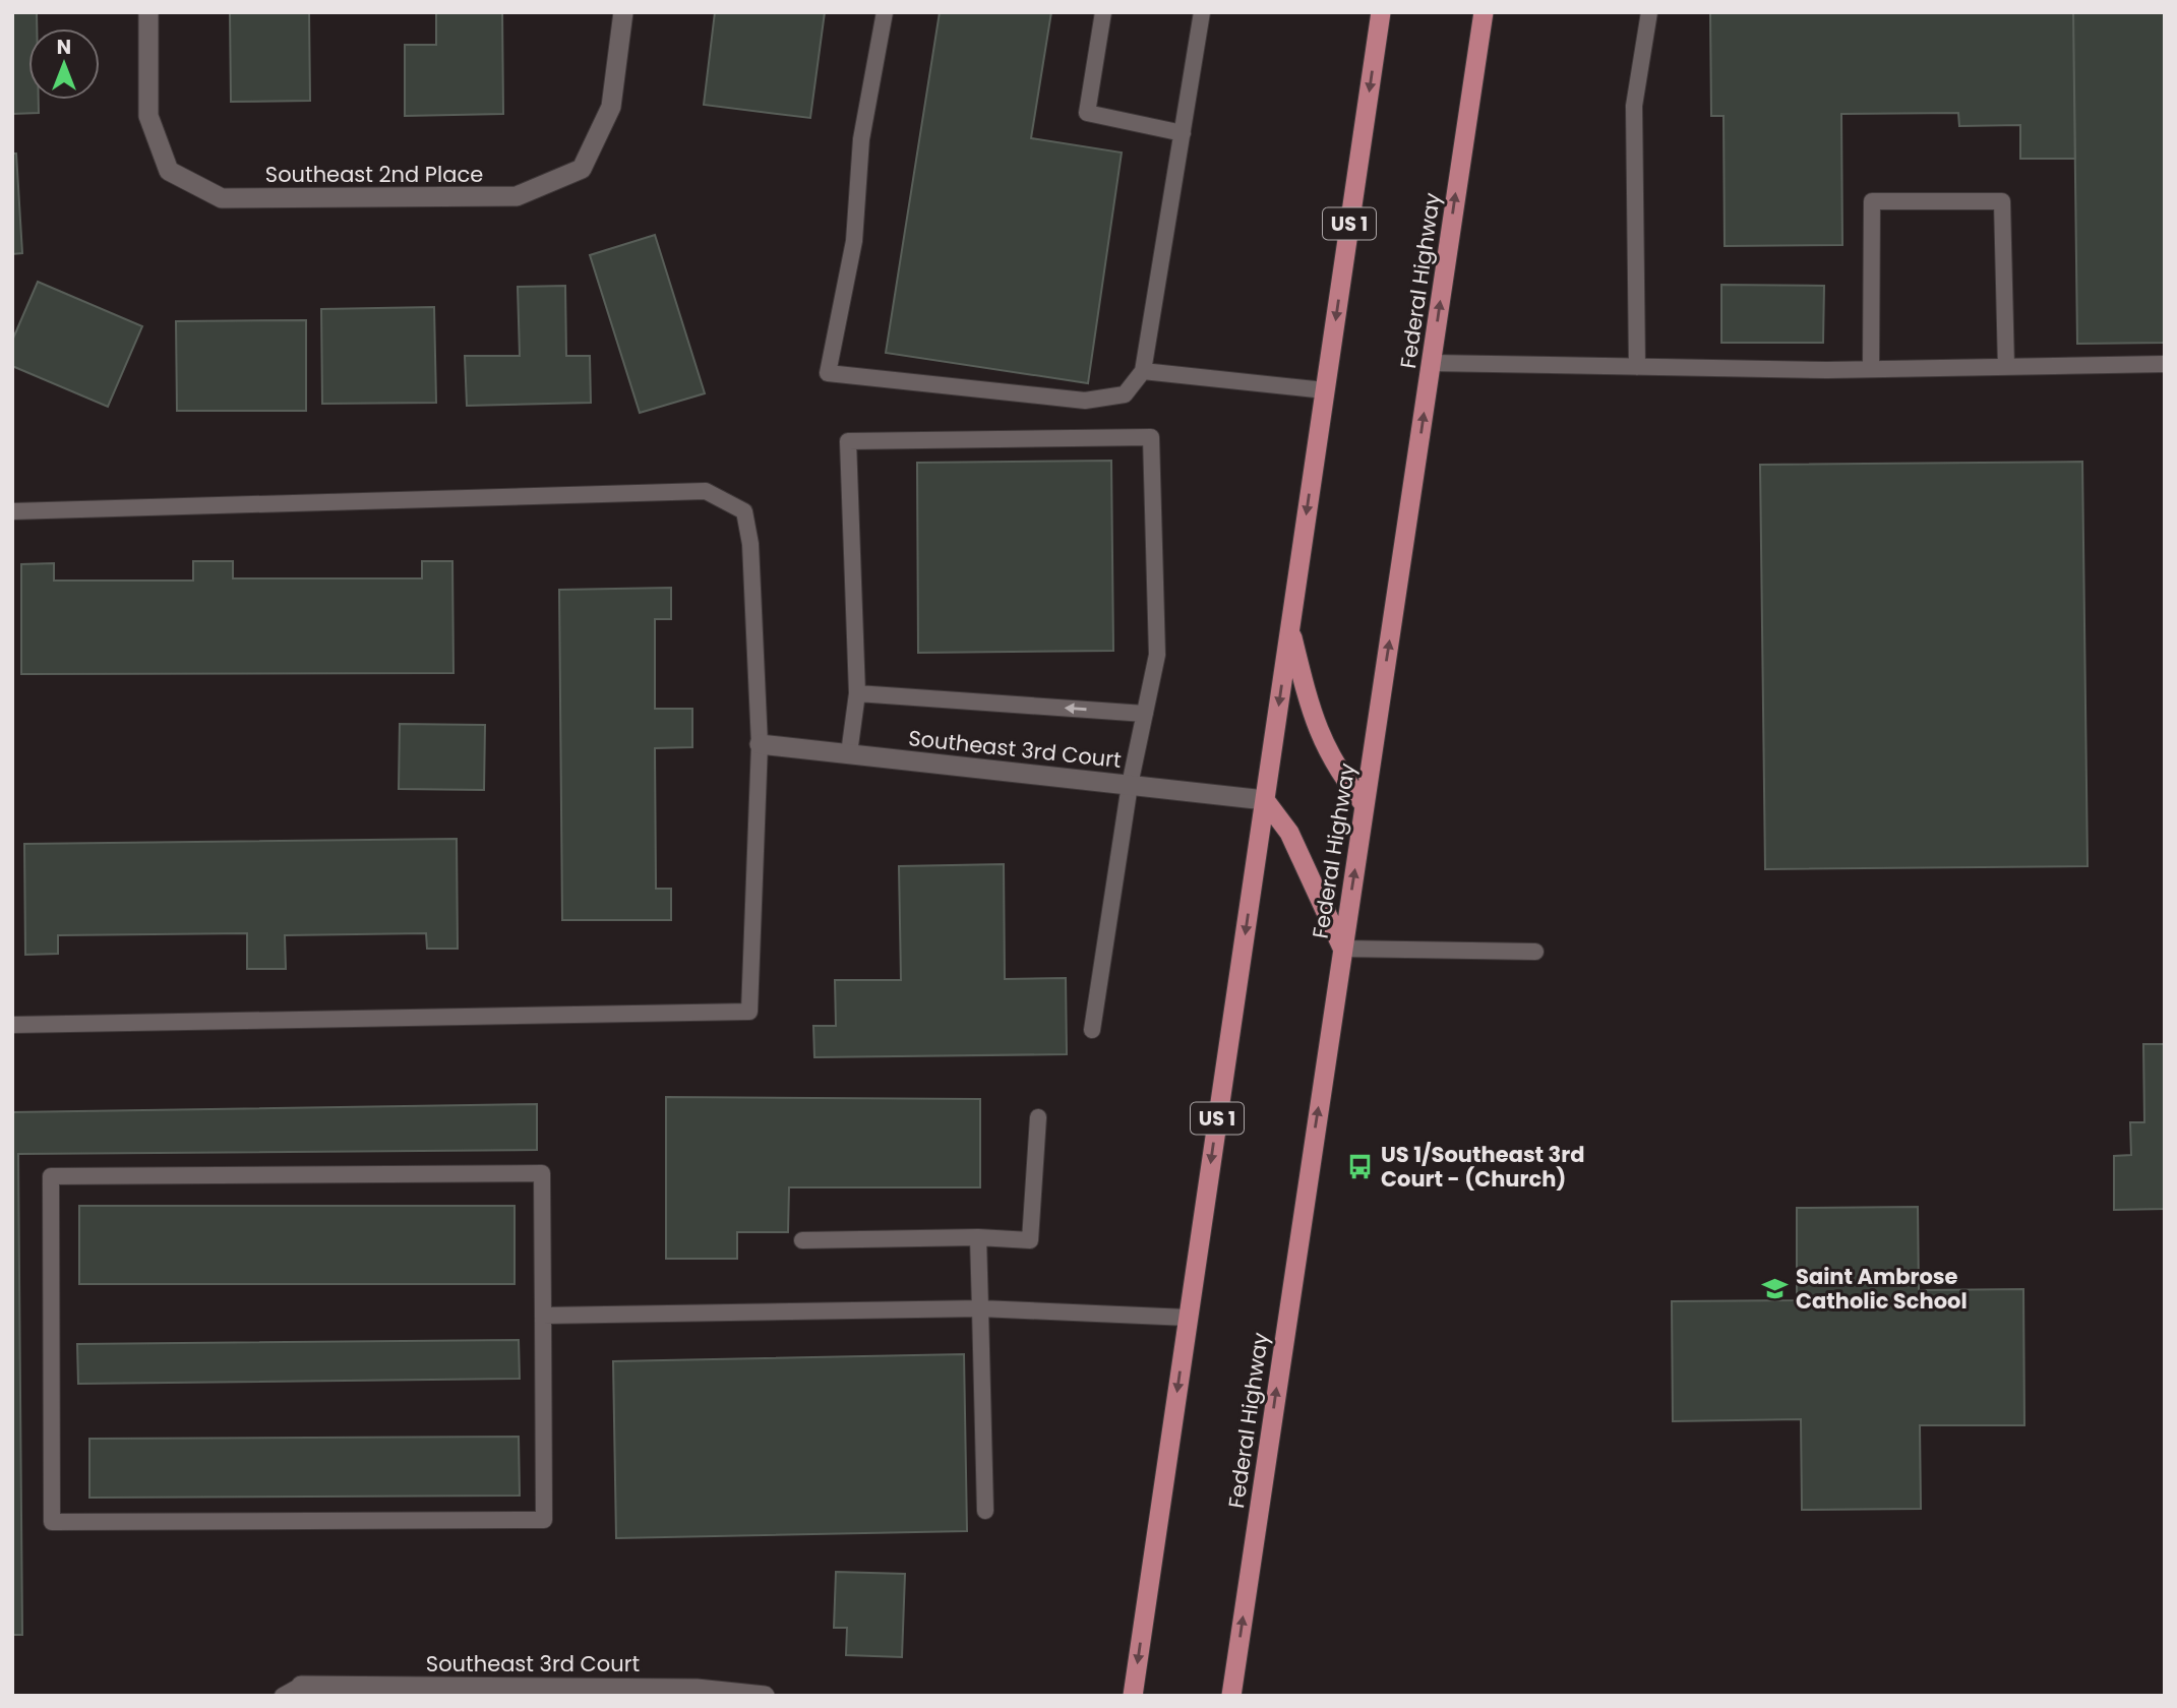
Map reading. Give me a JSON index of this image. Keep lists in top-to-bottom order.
{
  "streets": {
    "main road": ["US 1", "Federal Highway"],
    "street": ["Southeast 2nd Place", "Southeast 3rd Court"]
  },
  "crossings": [
    ["US 1", "Southeast 3rd Court"]
  ],
  "places": {
    "bus stop": ["US 1/Southeast 3rd Court - (Church)"],
    "school or university": ["Saint Ambrose Catholic School"]
  },
  "north": "top"
}
